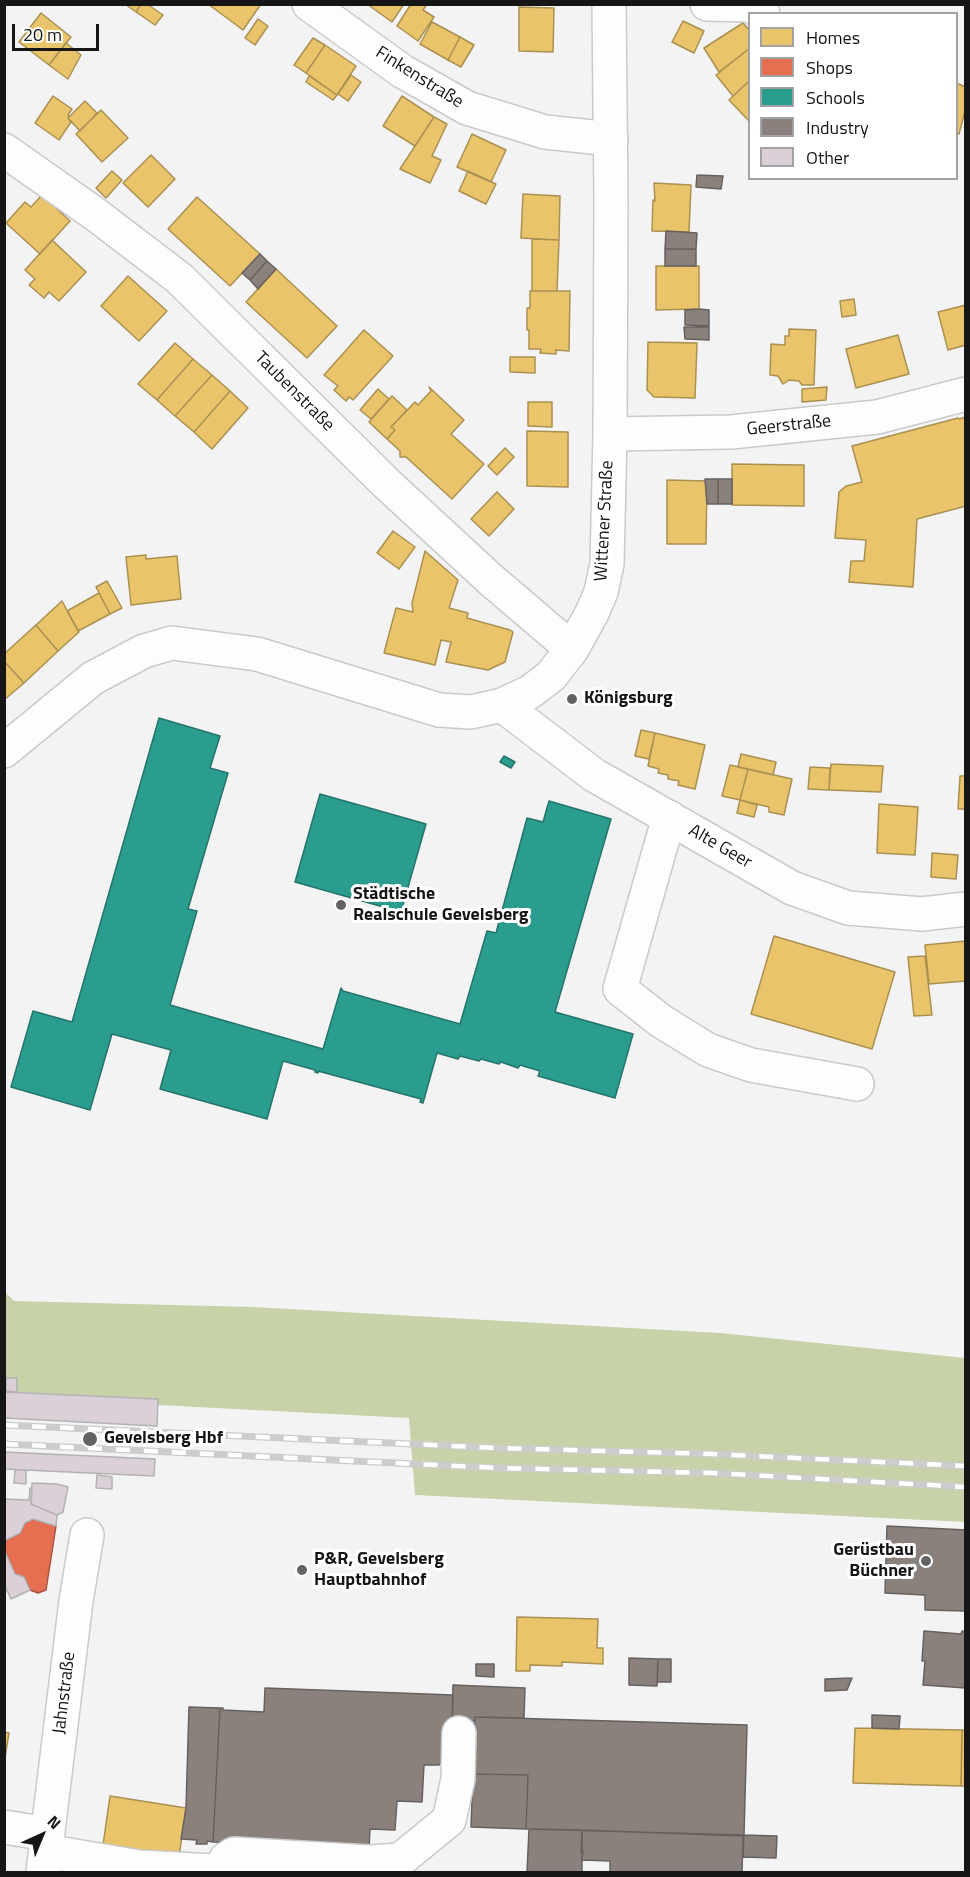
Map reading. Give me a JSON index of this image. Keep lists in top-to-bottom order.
{
  "streets": {
    "street": [
      "Finkenstraße",
      "Taubenstraße",
      "Geerstraße",
      "Wittener Straße",
      "Alte Geer",
      "Jahnstraße"
    ]
  },
  "crossings": [
    ["Finkenstraße", "Wittener Straße"],
    ["Taubenstraße", "Wittener Straße"],
    ["Geerstraße", "Wittener Straße"],
    ["Wittener Straße", "Alte Geer"]
  ],
  "places": [
    "Königsburg",
    "Städtische Realschule Gevelsberg",
    "Gevelsberg Hbf",
    "Gerüstbau Büchner",
    "P&R, Gevelsberg Hauptbahnhof"
  ],
  "legend": [
    "Homes",
    "Shops",
    "Schools",
    "Industry",
    "Other"
  ],
  "scale_bar": "20 m",
  "north": "top right"
}
